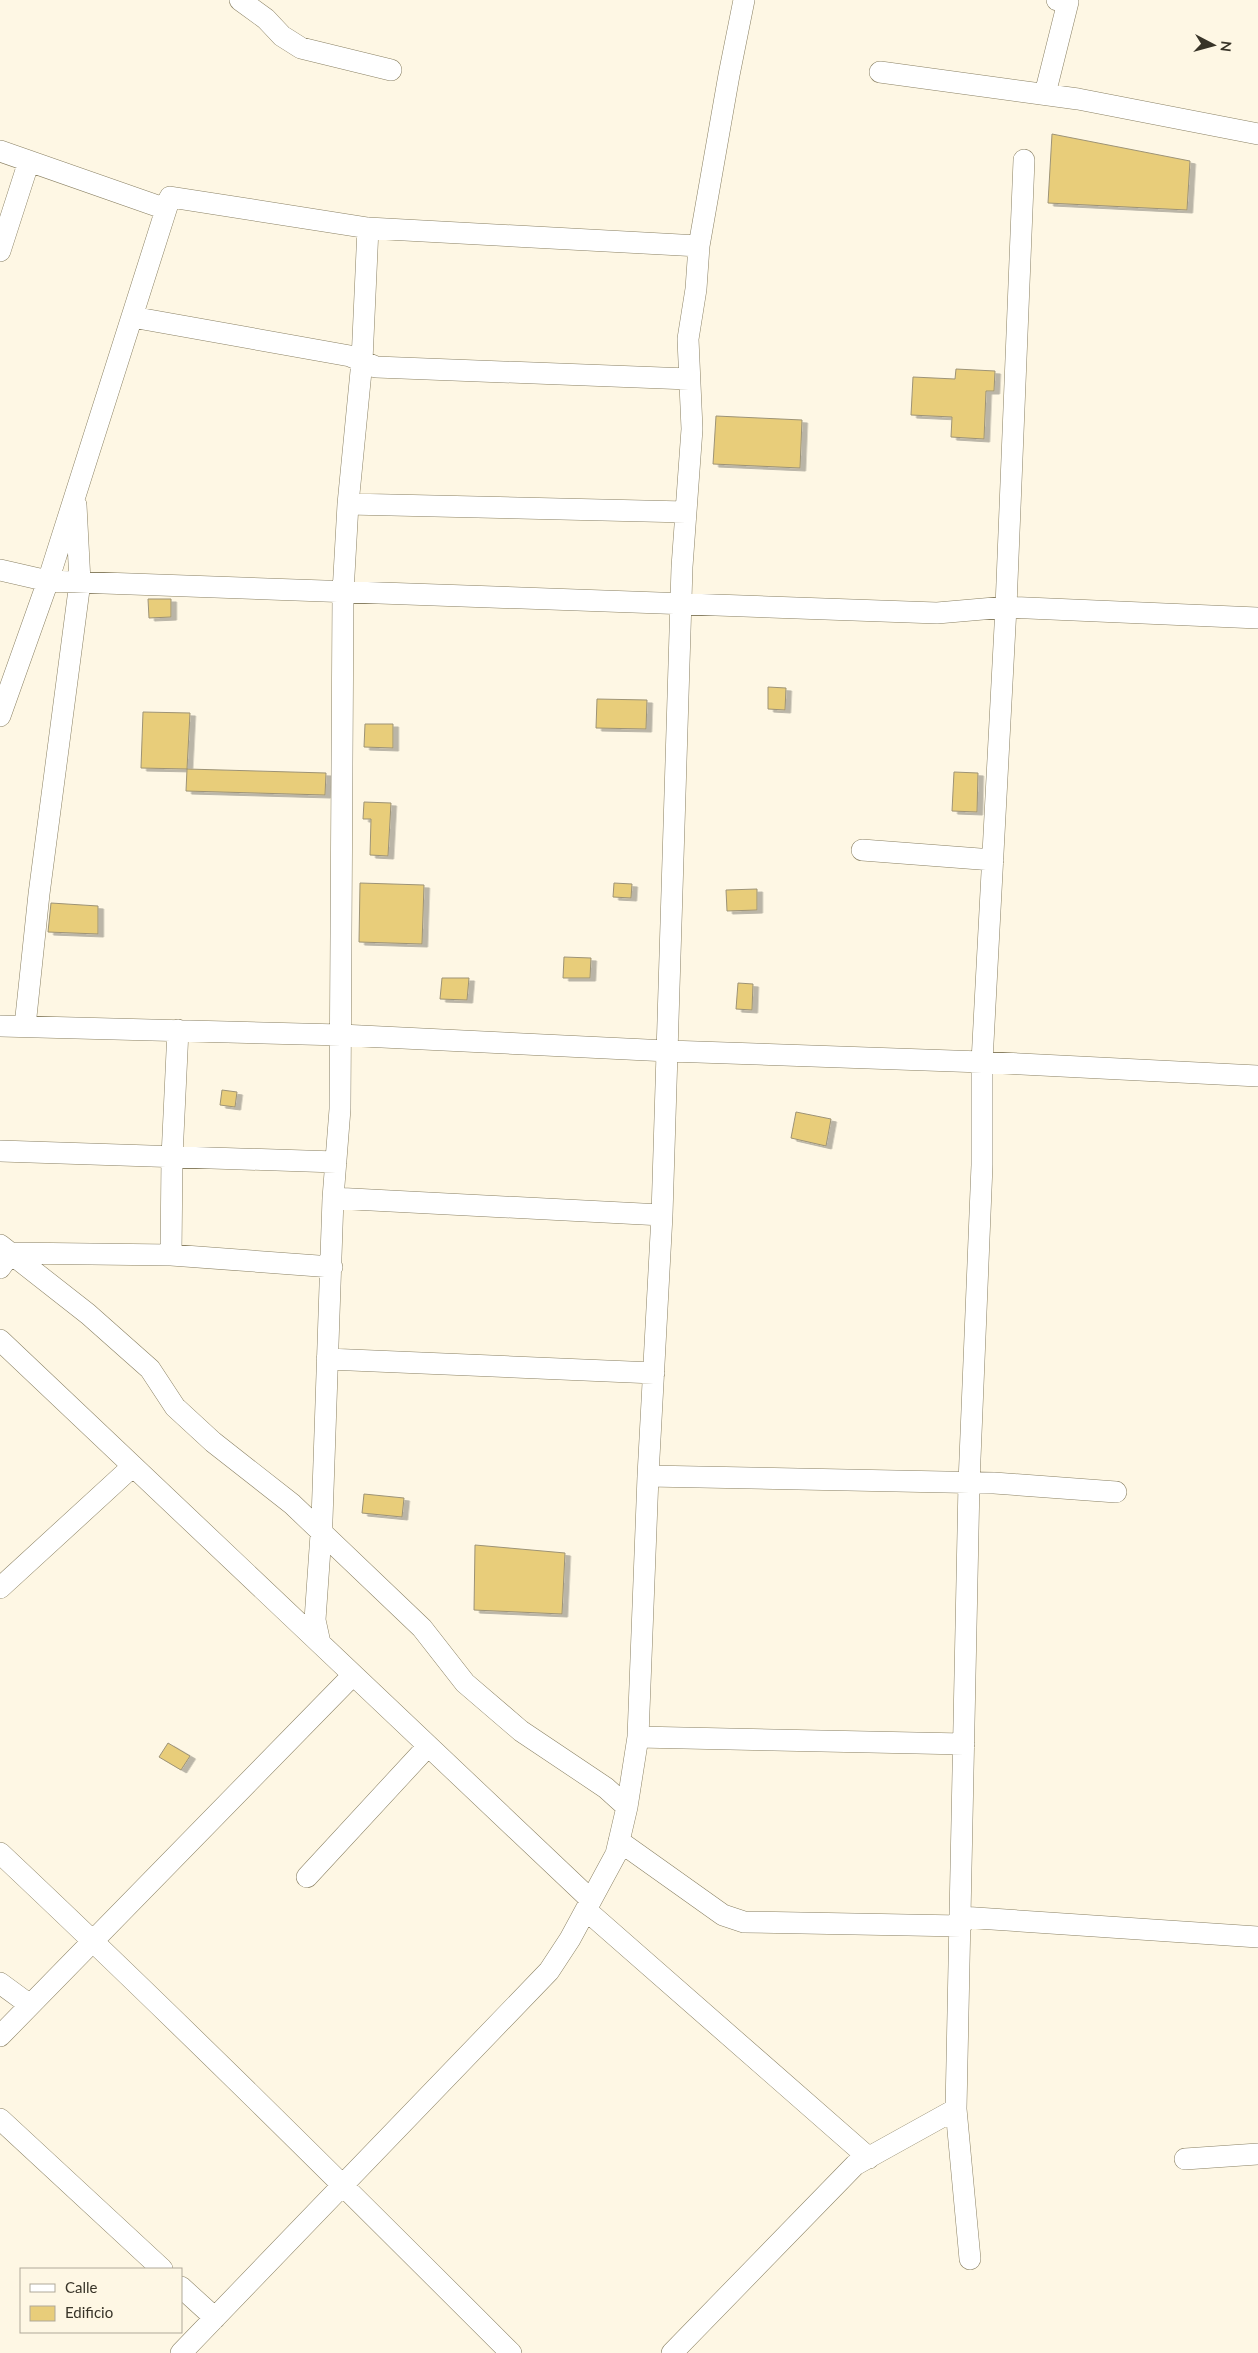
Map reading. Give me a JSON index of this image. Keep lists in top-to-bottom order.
{
  "legend": ["Calle", "Edificio"],
  "north": "right"
}
